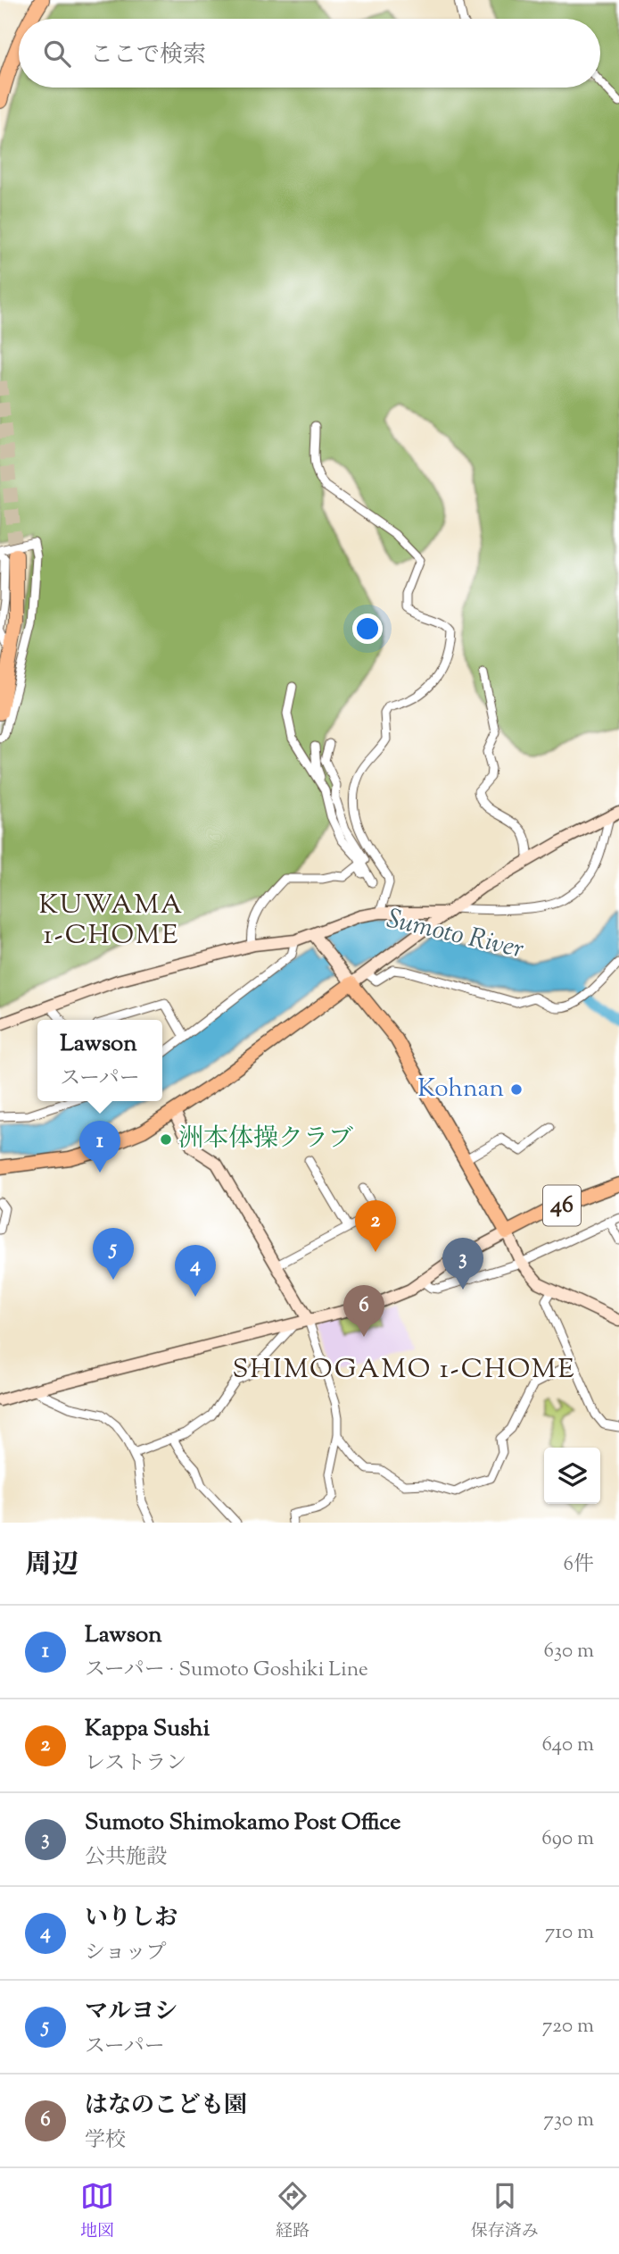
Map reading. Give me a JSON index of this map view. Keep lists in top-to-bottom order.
{
  "streets": {
    "main road": ["46"]
  },
  "districts": ["KUWAMA 1-CHOME", "SHIMOGAMO 1-CHOME"],
  "water": ["Sumoto River"],
  "places": ["Kohnan", "洲本体操クラブ"],
  "page": {
    "search": "ここで検索",
    "popup": ["Lawson", "スーパー"],
    "pins": [
      "1",
      "2",
      "5",
      "3",
      "4",
      "6"
    ],
    "heading": ["周辺", "6件"],
    "list": [
      {
        "mark": "1",
        "name": "Lawson",
        "note": "スーパー · Sumoto Goshiki Line",
        "value": "630 m"
      },
      {
        "mark": "2",
        "name": "Kappa Sushi",
        "note": "レストラン",
        "value": "640 m"
      },
      {
        "mark": "3",
        "name": "Sumoto Shimokamo Post Office",
        "note": "公共施設",
        "value": "690 m"
      },
      {
        "mark": "4",
        "name": "いりしお",
        "note": "ショップ",
        "value": "710 m"
      },
      {
        "mark": "5",
        "name": "マルヨシ",
        "note": "スーパー",
        "value": "720 m"
      },
      {
        "mark": "6",
        "name": "はなのこども園",
        "note": "学校",
        "value": "730 m"
      }
    ],
    "nav": ["地図", "経路", "保存済み"]
  }
}
